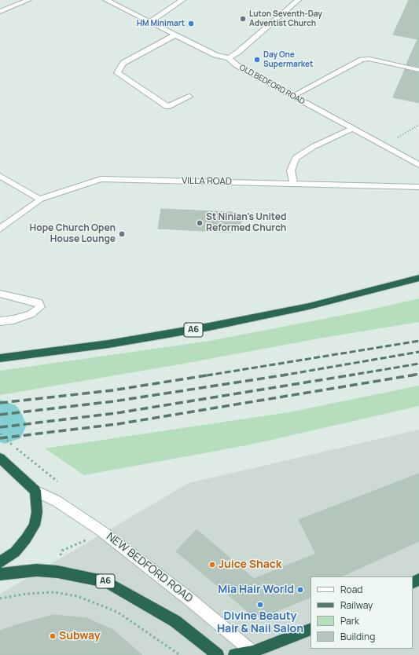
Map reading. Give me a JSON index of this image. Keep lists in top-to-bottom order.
{
  "streets": {
    "highway": ["A6"],
    "street": ["OLD BEDFORD ROAD", "VILLA ROAD", "NEW BEDFORD ROAD"]
  },
  "places": [
    "Luton Seventh-Day Adventist Church",
    "HM Minimart",
    "Day One Supermarket",
    "St Ninian's United Reformed Church",
    "Hope Church Open House Lounge",
    "Juice Shack",
    "Mia Hair World",
    "Divine Beauty Hair & Nail Salon",
    "Subway"
  ],
  "legend": [
    "Road",
    "Railway",
    "Park",
    "Building"
  ]
}
